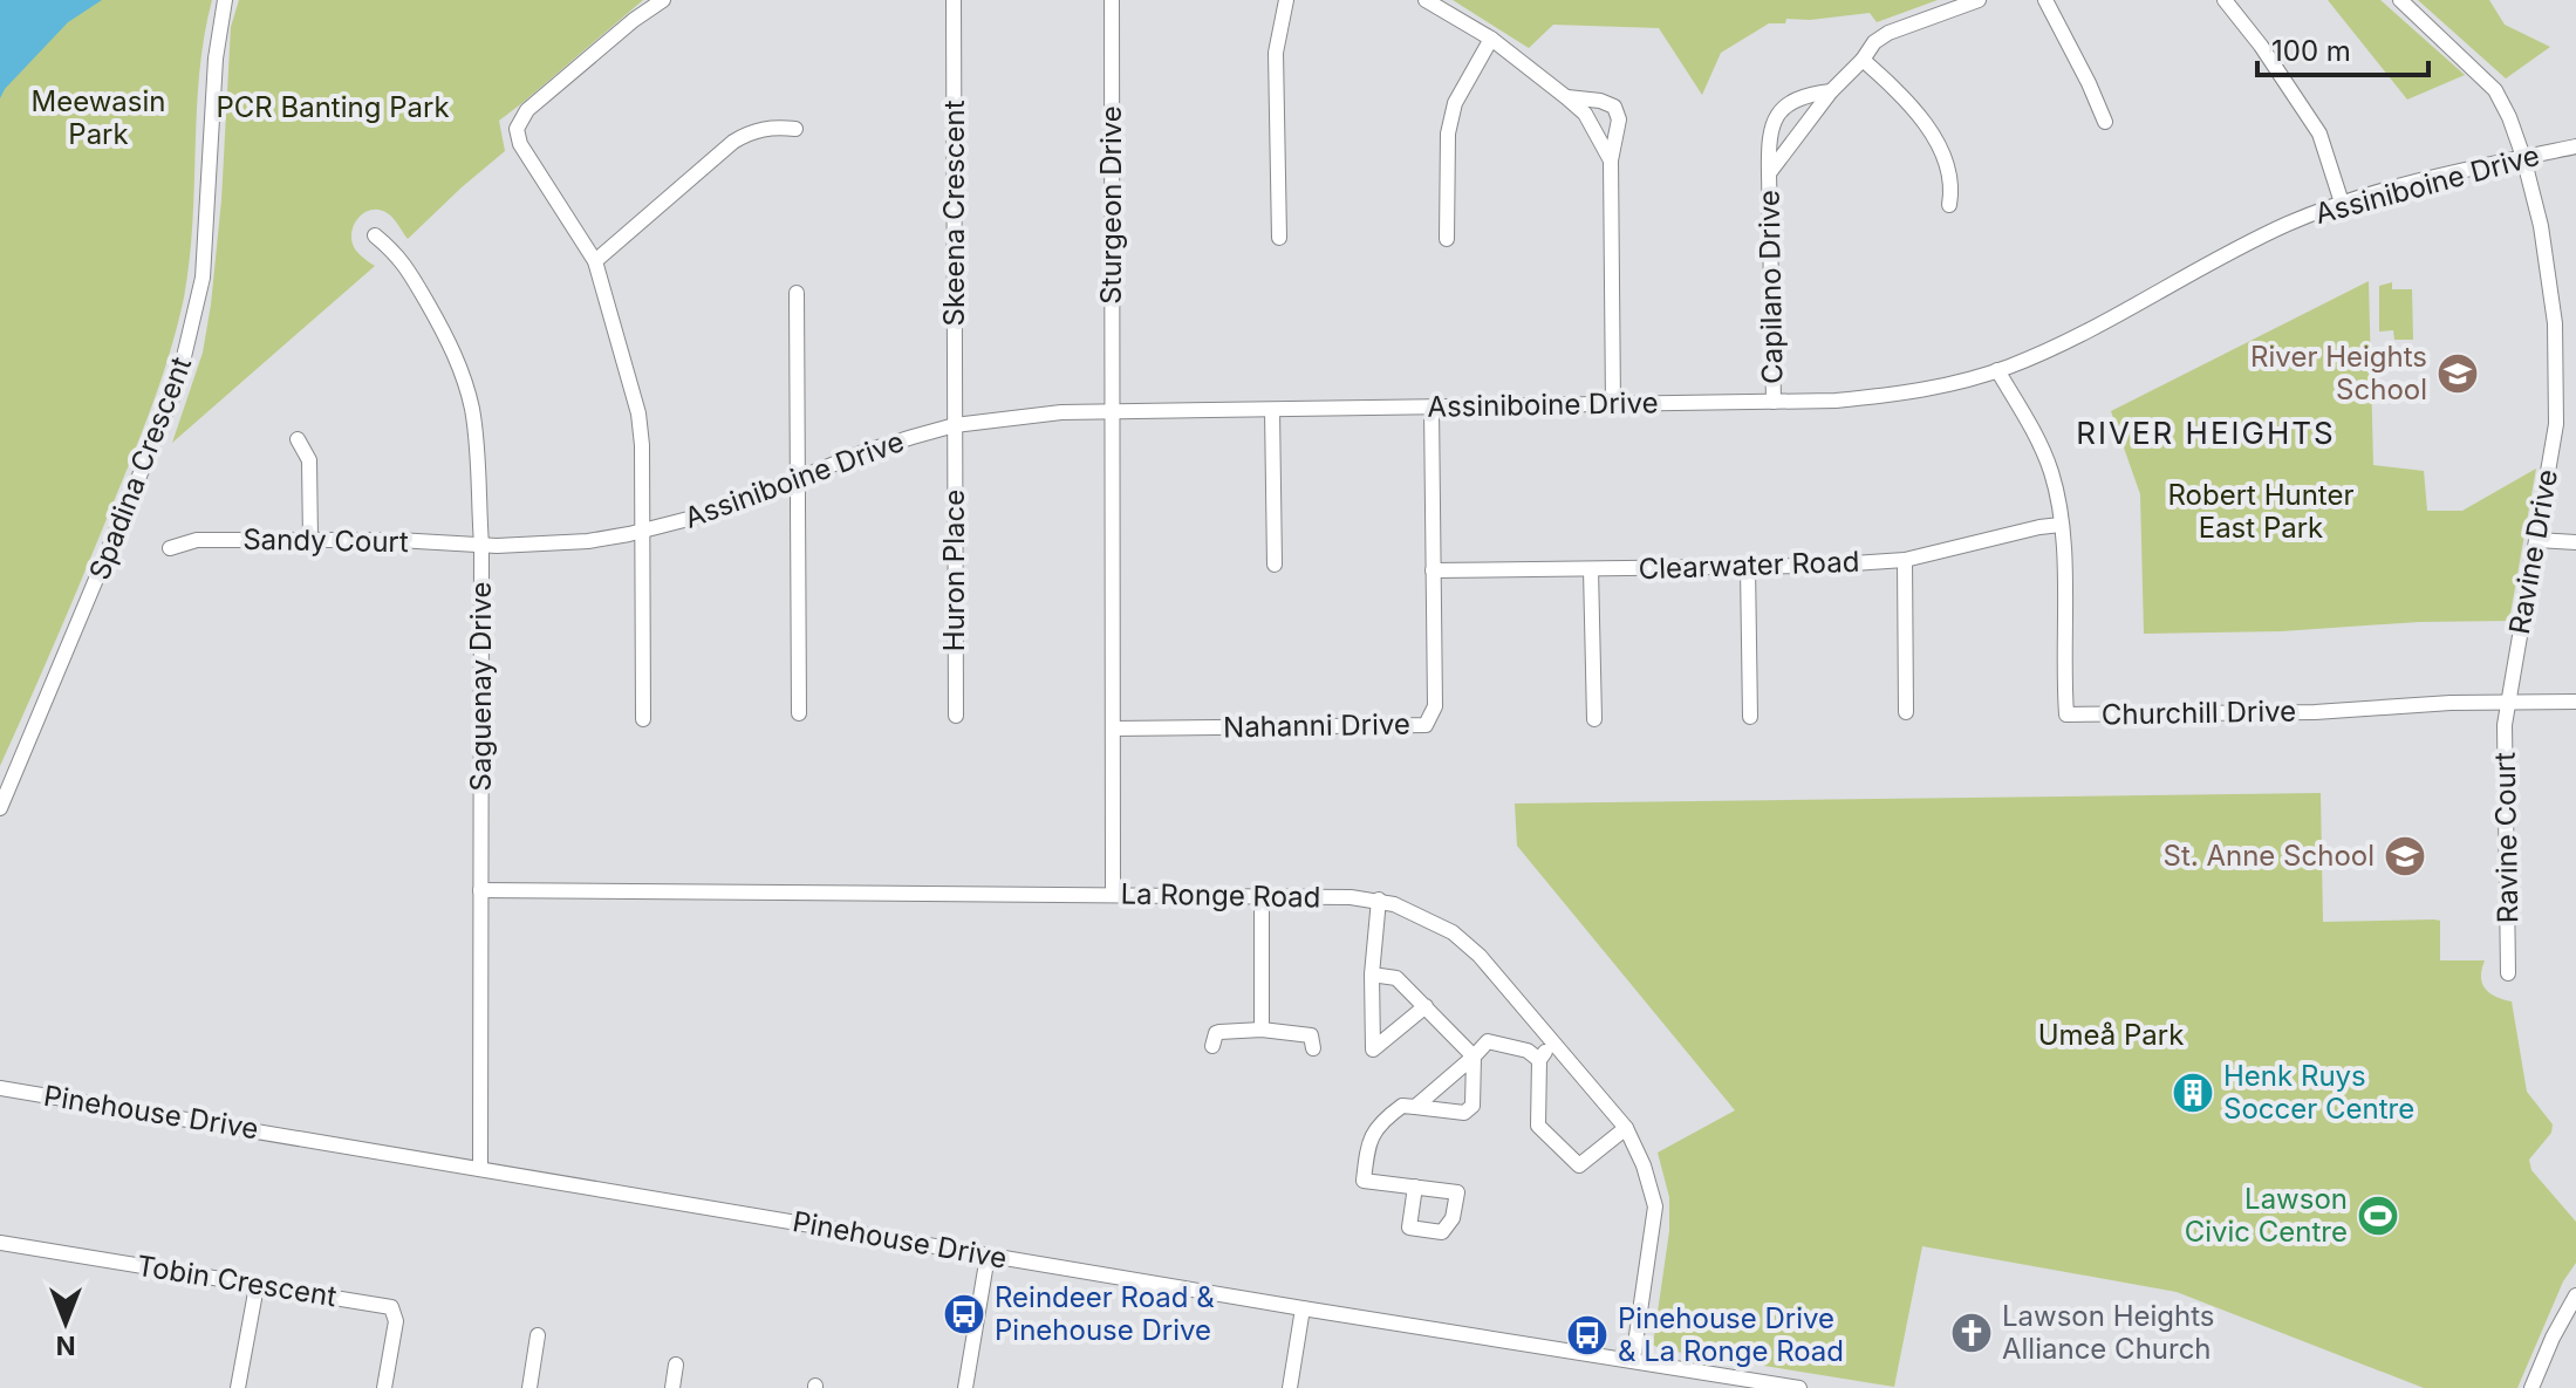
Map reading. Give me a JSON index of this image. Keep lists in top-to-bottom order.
{
  "streets": {
    "street": [
      "Assiniboine Drive",
      "Sturgeon Drive",
      "Skeena Crescent",
      "Capilano Drive",
      "Spadina Crescent",
      "Sandy Court",
      "Ravine Drive",
      "Clearwater Road",
      "Huron Place",
      "Saguenay Drive",
      "Churchill Drive",
      "Nahanni Drive",
      "Ravine Court",
      "La Ronge Road",
      "Pinehouse Drive",
      "Tobin Crescent"
    ]
  },
  "crossings": [
    ["Assiniboine Drive", "Sturgeon Drive"],
    ["Assiniboine Drive", "Skeena Crescent"],
    ["Assiniboine Drive", "Capilano Drive"],
    ["Assiniboine Drive", "Sandy Court"],
    ["Assiniboine Drive", "Ravine Drive"],
    ["Assiniboine Drive", "Huron Place"],
    ["Assiniboine Drive", "Saguenay Drive"],
    ["Assiniboine Drive", "Churchill Drive"],
    ["Assiniboine Drive", "Nahanni Drive"],
    ["Skeena Crescent", "Huron Place"],
    ["Sandy Court", "Saguenay Drive"],
    ["Ravine Drive", "Churchill Drive"],
    ["Ravine Drive", "Ravine Court"],
    ["Clearwater Road", "Churchill Drive"],
    ["Clearwater Road", "Nahanni Drive"],
    ["Saguenay Drive", "La Ronge Road"],
    ["Saguenay Drive", "Pinehouse Drive"],
    ["Churchill Drive", "Ravine Court"],
    ["La Ronge Road", "Pinehouse Drive"]
  ],
  "districts": ["RIVER HEIGHTS"],
  "parks": [
    "Meewasin Park",
    "PCR Banting Park",
    "Robert Hunter East Park",
    "Umeå Park"
  ],
  "places": {
    "school or university": ["River Heights School", "St. Anne School"],
    "building": ["Henk Ruys Soccer Centre"],
    "sports": ["Lawson Civic Centre"],
    "bus stop": ["Reindeer Road & Pinehouse Drive", "Pinehouse Drive & La Ronge Road"],
    "church": ["Lawson Heights Alliance Church"]
  },
  "scale_bar": "100 m",
  "north": "bottom"
}
